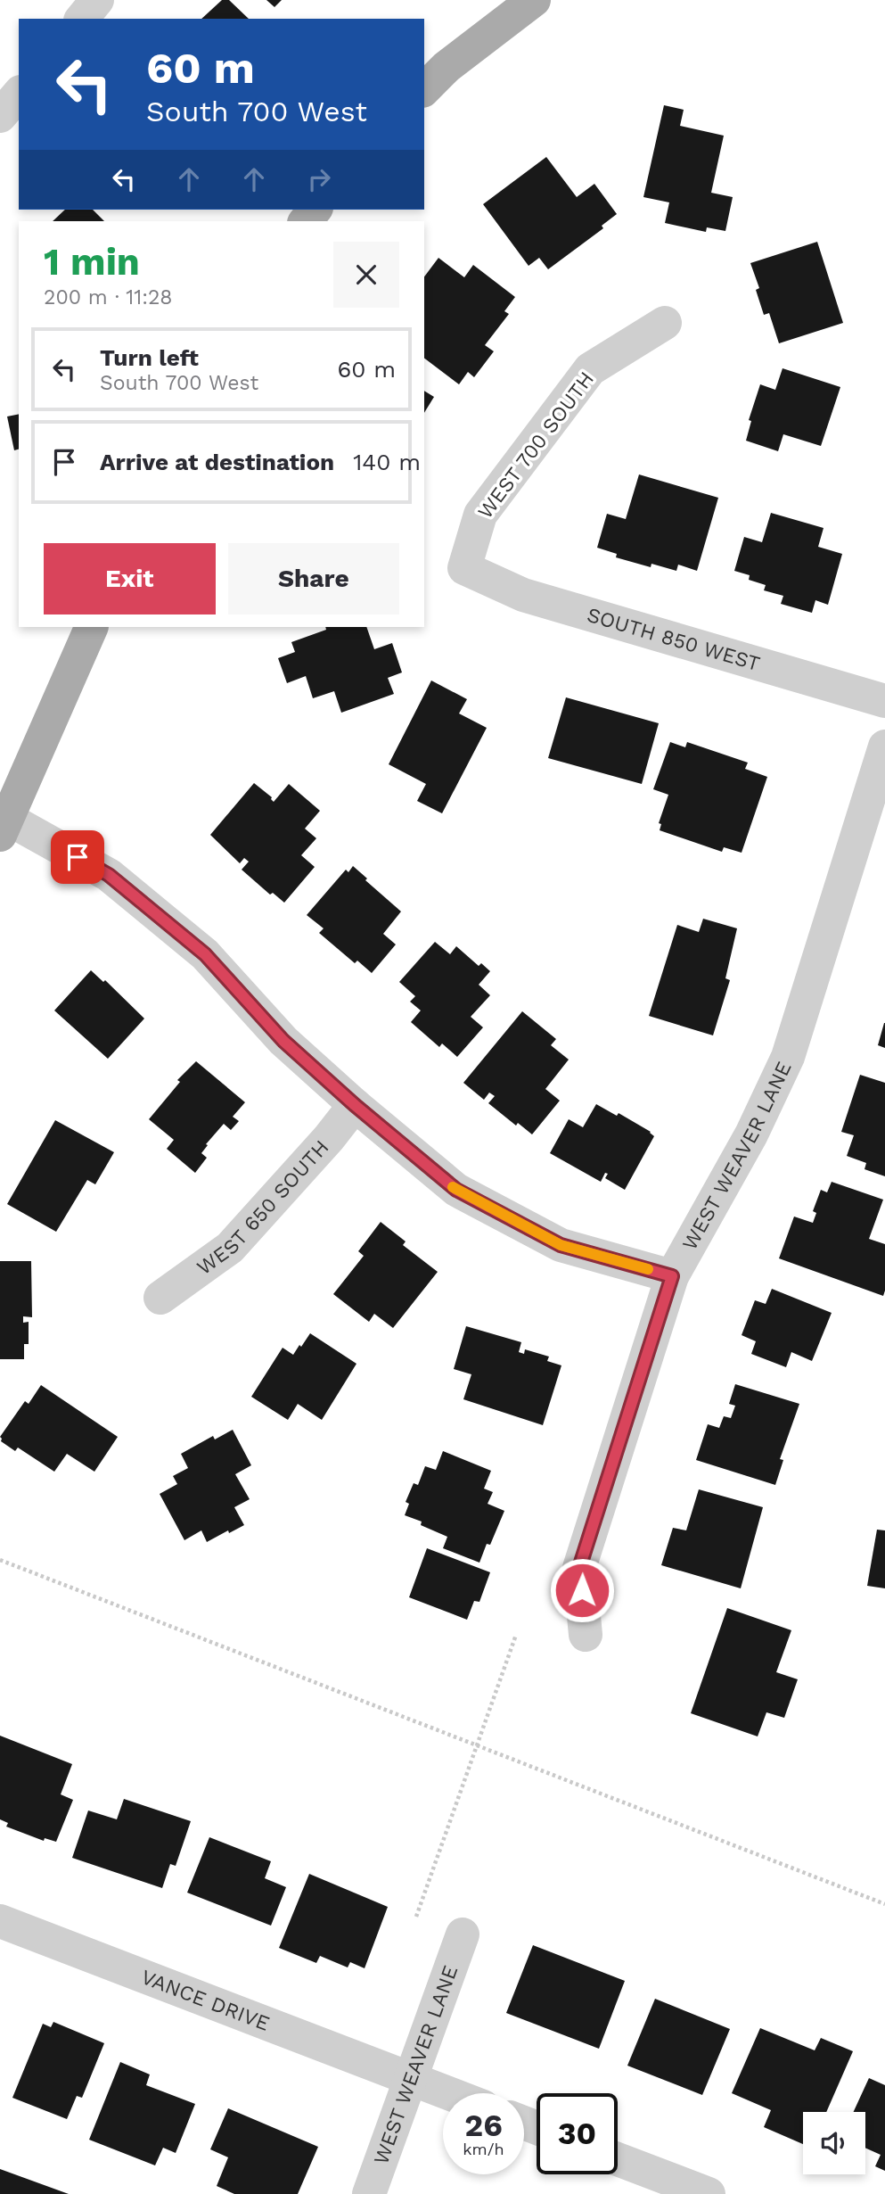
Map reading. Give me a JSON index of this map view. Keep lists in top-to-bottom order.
{
  "streets": {
    "street": [
      "WEST 700 SOUTH",
      "SOUTH 850 WEST",
      "WEST WEAVER LANE",
      "WEST 650 SOUTH",
      "VANCE DRIVE"
    ]
  },
  "crossings": [
    ["WEST 700 SOUTH", "SOUTH 850 WEST"],
    ["WEST WEAVER LANE", "VANCE DRIVE"]
  ],
  "page": {
    "turn": ["60 m", "South 700 West"],
    "heading": ["1 min", "200 m · 11:28"],
    "list": [
      {
        "name": "Turn left",
        "note": "South 700 West",
        "value": "60 m"
      },
      {
        "name": "Arrive at destination",
        "value": "140 m"
      }
    ],
    "buttons": ["Exit", "Share"],
    "speed": "26 km/h",
    "limit": "30"
  }
}
